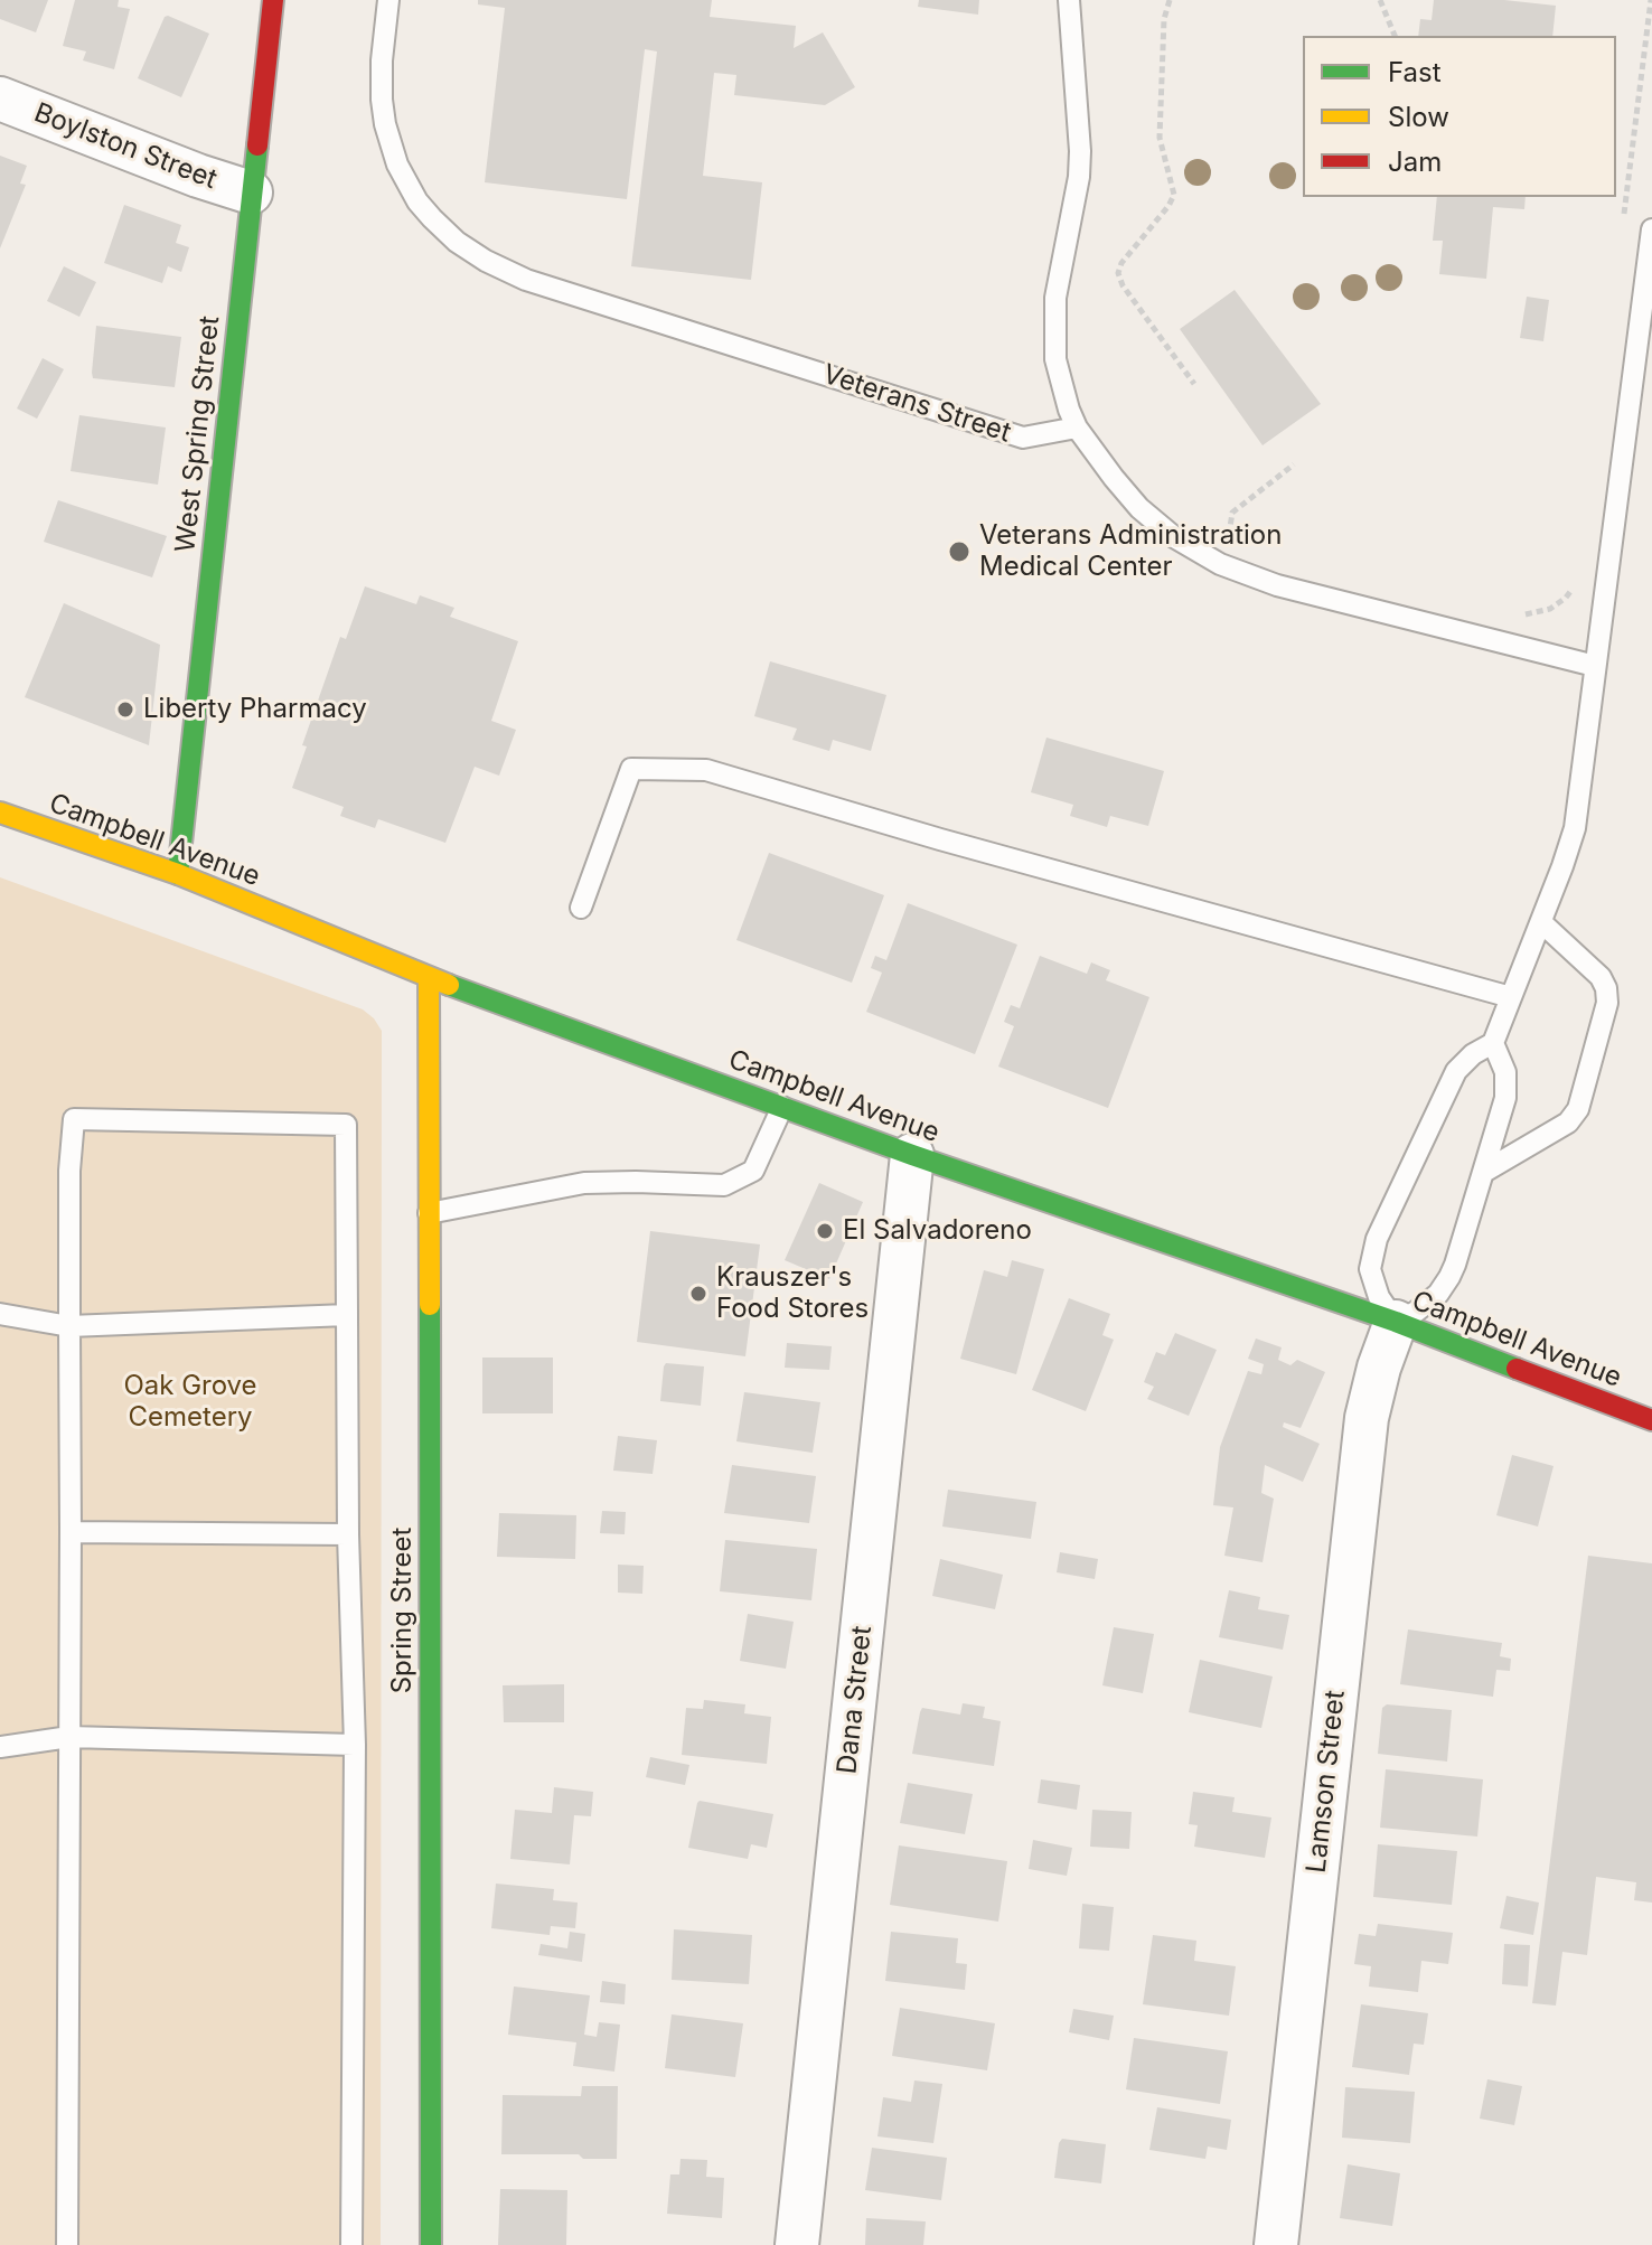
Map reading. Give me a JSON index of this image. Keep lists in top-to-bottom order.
{
  "streets": {
    "main road": ["West Spring Street", "Campbell Avenue", "Spring Street"],
    "street": ["Boylston Street", "Dana Street", "Lamson Street"],
    "lane": ["Veterans Street"]
  },
  "crossings": [
    ["Boylston Street", "West Spring Street"],
    ["West Spring Street", "Campbell Avenue"],
    ["Campbell Avenue", "Spring Street"],
    ["Campbell Avenue", "Dana Street"],
    ["Campbell Avenue", "Lamson Street"]
  ],
  "parks": ["Oak Grove Cemetery"],
  "places": [
    "Veterans Administration Medical Center",
    "Liberty Pharmacy",
    "El Salvadoreno",
    "Krauszer's Food Stores"
  ],
  "legend": ["Fast", "Slow", "Jam"]
}
